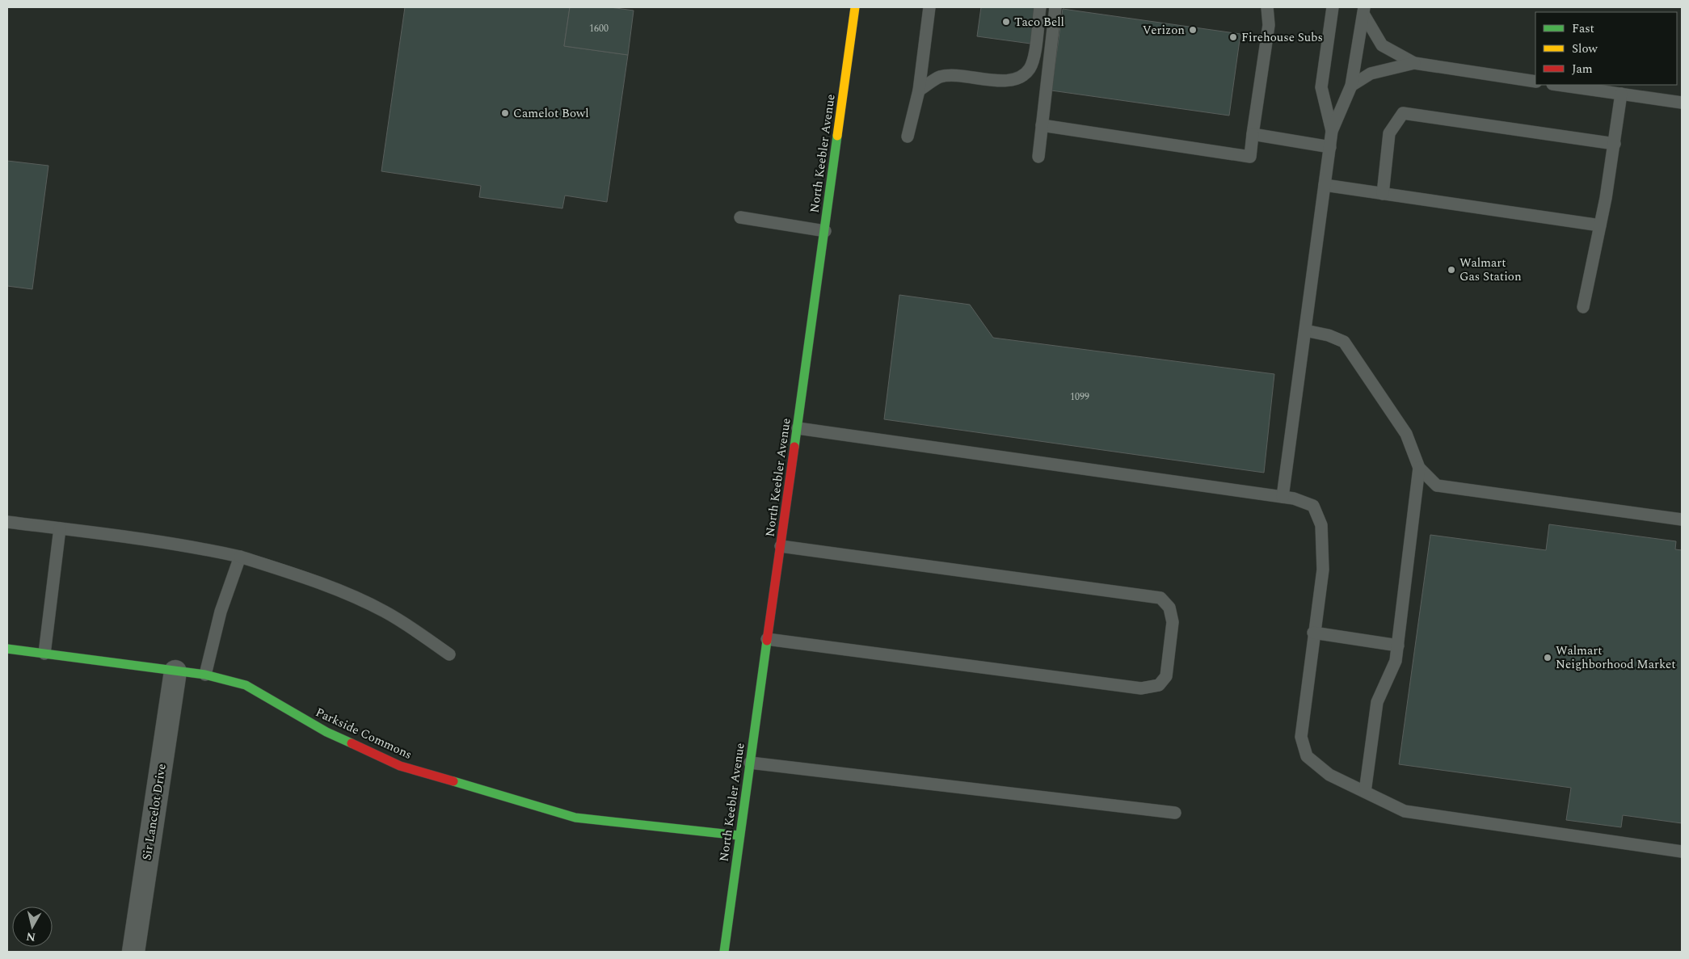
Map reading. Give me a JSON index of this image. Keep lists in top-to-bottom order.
{
  "streets": {
    "street": ["North Keebler Avenue", "Parkside Commons", "Sir Lancelot Drive"]
  },
  "crossings": [
    ["North Keebler Avenue", "Parkside Commons"],
    ["Parkside Commons", "Sir Lancelot Drive"]
  ],
  "places": [
    "Taco Bell",
    "Verizon",
    "Firehouse Subs",
    "Camelot Bowl",
    "Walmart Gas Station",
    "Walmart Neighborhood Market"
  ],
  "house_numbers": ["1600", "1099"],
  "legend": ["Fast", "Slow", "Jam"],
  "north": "bottom"
}
